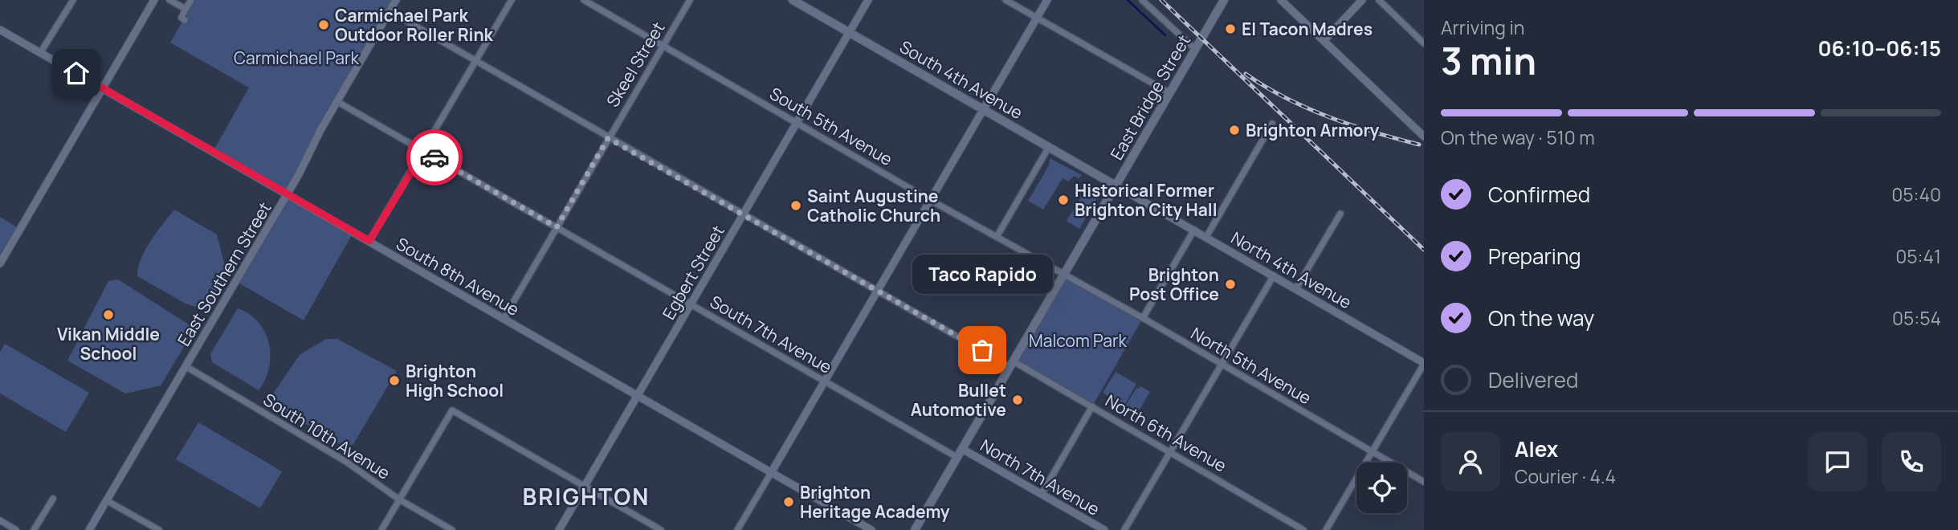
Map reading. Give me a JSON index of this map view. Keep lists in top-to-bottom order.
{
  "streets": {
    "main road": ["South 4th Avenue", "East Bridge Street"],
    "street": [
      "Skeel Street",
      "South 5th Avenue",
      "North 4th Avenue",
      "Egbert Street",
      "East Southern Street",
      "South 8th Avenue",
      "South 7th Avenue",
      "North 5th Avenue",
      "North 6th Avenue",
      "South 10th Avenue",
      "North 7th Avenue"
    ]
  },
  "crossings": [
    ["Skeel Street", "South 5th Avenue"],
    ["Skeel Street", "South 8th Avenue"],
    ["Skeel Street", "South 7th Avenue"],
    ["Skeel Street", "North 6th Avenue"],
    ["South 4th Avenue", "East Bridge Street"],
    ["South 4th Avenue", "North 4th Avenue"],
    ["South 4th Avenue", "Egbert Street"],
    ["East Bridge Street", "South 5th Avenue"],
    ["East Bridge Street", "North 4th Avenue"],
    ["East Bridge Street", "South 7th Avenue"],
    ["East Bridge Street", "North 5th Avenue"],
    ["East Bridge Street", "North 6th Avenue"],
    ["East Bridge Street", "North 7th Avenue"],
    ["South 5th Avenue", "Egbert Street"],
    ["South 5th Avenue", "North 5th Avenue"],
    ["Egbert Street", "South 8th Avenue"],
    ["Egbert Street", "South 7th Avenue"],
    ["Egbert Street", "North 6th Avenue"],
    ["East Southern Street", "South 8th Avenue"],
    ["East Southern Street", "South 7th Avenue"],
    ["East Southern Street", "North 6th Avenue"],
    ["East Southern Street", "South 10th Avenue"]
  ],
  "districts": ["BRIGHTON"],
  "parks": ["Carmichael Park", "Malcom Park"],
  "places": [
    "Carmichael Park Outdoor Roller Rink",
    "El Tacon Madres",
    "Brighton Armory",
    "Historical Former Brighton City Hall",
    "Saint Augustine Catholic Church",
    "Brighton Post Office",
    "Vikan Middle School",
    "Taco Rapido",
    "Brighton High School",
    "Bullet Automotive",
    "Brighton Heritage Academy"
  ],
  "page": {
    "heading": ["3 min", "Arriving in", "06:10–06:15"],
    "panel": ["Alex", "Courier · 4.4"],
    "bar": "On the way · 510 m",
    "list": [
      ["Confirmed", "05:40"],
      ["Preparing", "05:41"],
      ["On the way", "05:54"],
      "Delivered"
    ],
    "bubble": "Taco Rapido"
  }
}
